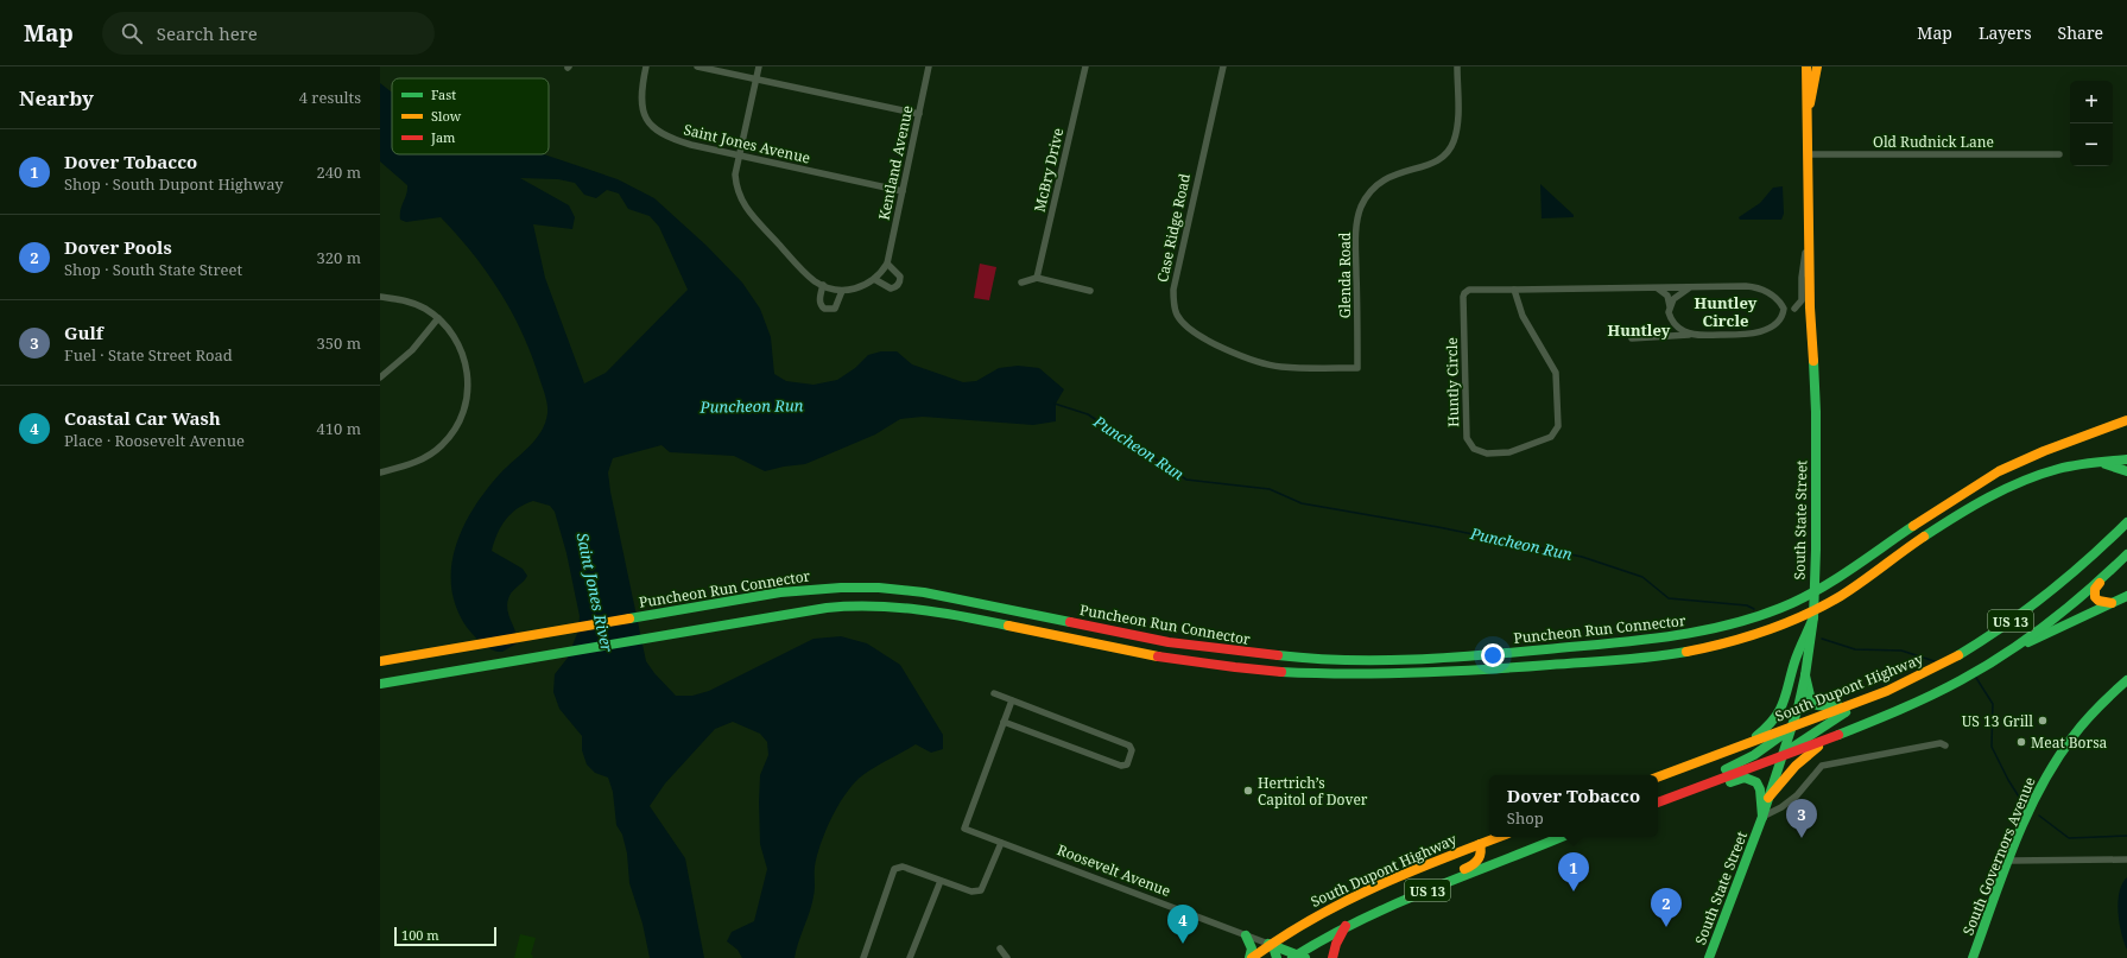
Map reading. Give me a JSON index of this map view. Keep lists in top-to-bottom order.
{
  "streets": {
    "main road": [
      "South State Street",
      "Puncheon Run Connector",
      "US 13",
      "South Dupont Highway",
      "South Governors Avenue",
      "Roosevelt Avenue"
    ],
    "street": [
      "Old Rudnick Lane",
      "Saint Jones Avenue",
      "Kentland Avenue",
      "McBry Drive",
      "Case Ridge Road",
      "Glenda Road",
      "Huntly Circle"
    ]
  },
  "crossings": [
    ["Old Rudnick Lane", "South State Street"],
    ["Saint Jones Avenue", "Kentland Avenue"],
    ["Case Ridge Road", "Glenda Road"],
    ["South State Street", "US 13"],
    ["South State Street", "South Dupont Highway"],
    ["US 13", "Roosevelt Avenue"],
    ["South Dupont Highway", "Roosevelt Avenue"]
  ],
  "districts": ["Huntley Circle", "Huntley"],
  "water": ["Puncheon Run", "Saint Jones River"],
  "places": ["US 13 Grill", "Meat Borsa", "Hertrich’s Capitol of Dover"],
  "legend": ["Fast", "Slow", "Jam"],
  "scale_bar": "100 m",
  "page": {
    "header": "Map",
    "search": "Search here",
    "nav": ["Map", "Layers", "Share"],
    "heading": ["Nearby", "4 results"],
    "map_buttons": ["+", "−"],
    "list": [
      {
        "mark": "1",
        "name": "Dover Tobacco",
        "note": "Shop · South Dupont Highway",
        "value": "240 m"
      },
      {
        "mark": "2",
        "name": "Dover Pools",
        "note": "Shop · South State Street",
        "value": "320 m"
      },
      {
        "mark": "3",
        "name": "Gulf",
        "note": "Fuel · State Street Road",
        "value": "350 m"
      },
      {
        "mark": "4",
        "name": "Coastal Car Wash",
        "note": "Place · Roosevelt Avenue",
        "value": "410 m"
      }
    ],
    "popup": ["Dover Tobacco", "Shop"],
    "pins": [
      "3",
      "1",
      "2",
      "4"
    ],
    "scale": "100 m"
  }
}
